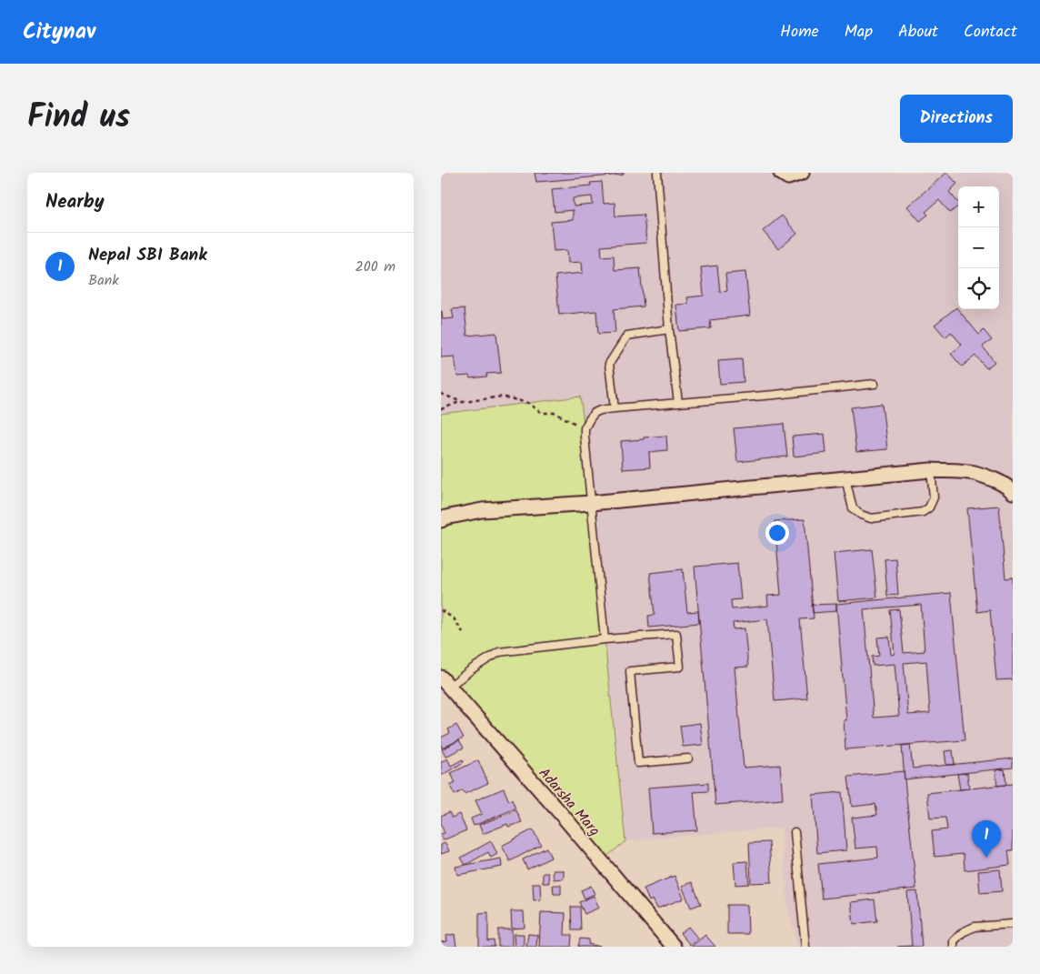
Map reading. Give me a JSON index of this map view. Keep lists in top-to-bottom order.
{
  "streets": {
    "street": ["Adarsha Marg"]
  },
  "page": {
    "header": "Citynav",
    "nav": [
      "Home",
      "Map",
      "About",
      "Contact"
    ],
    "title": "Find us",
    "buttons": "Directions",
    "heading": "Nearby",
    "map_buttons": ["+", "−"],
    "list": [
      {
        "mark": "1",
        "name": "Nepal SBI Bank",
        "note": "Bank",
        "value": "200 m"
      }
    ],
    "pins": "1"
  }
}
